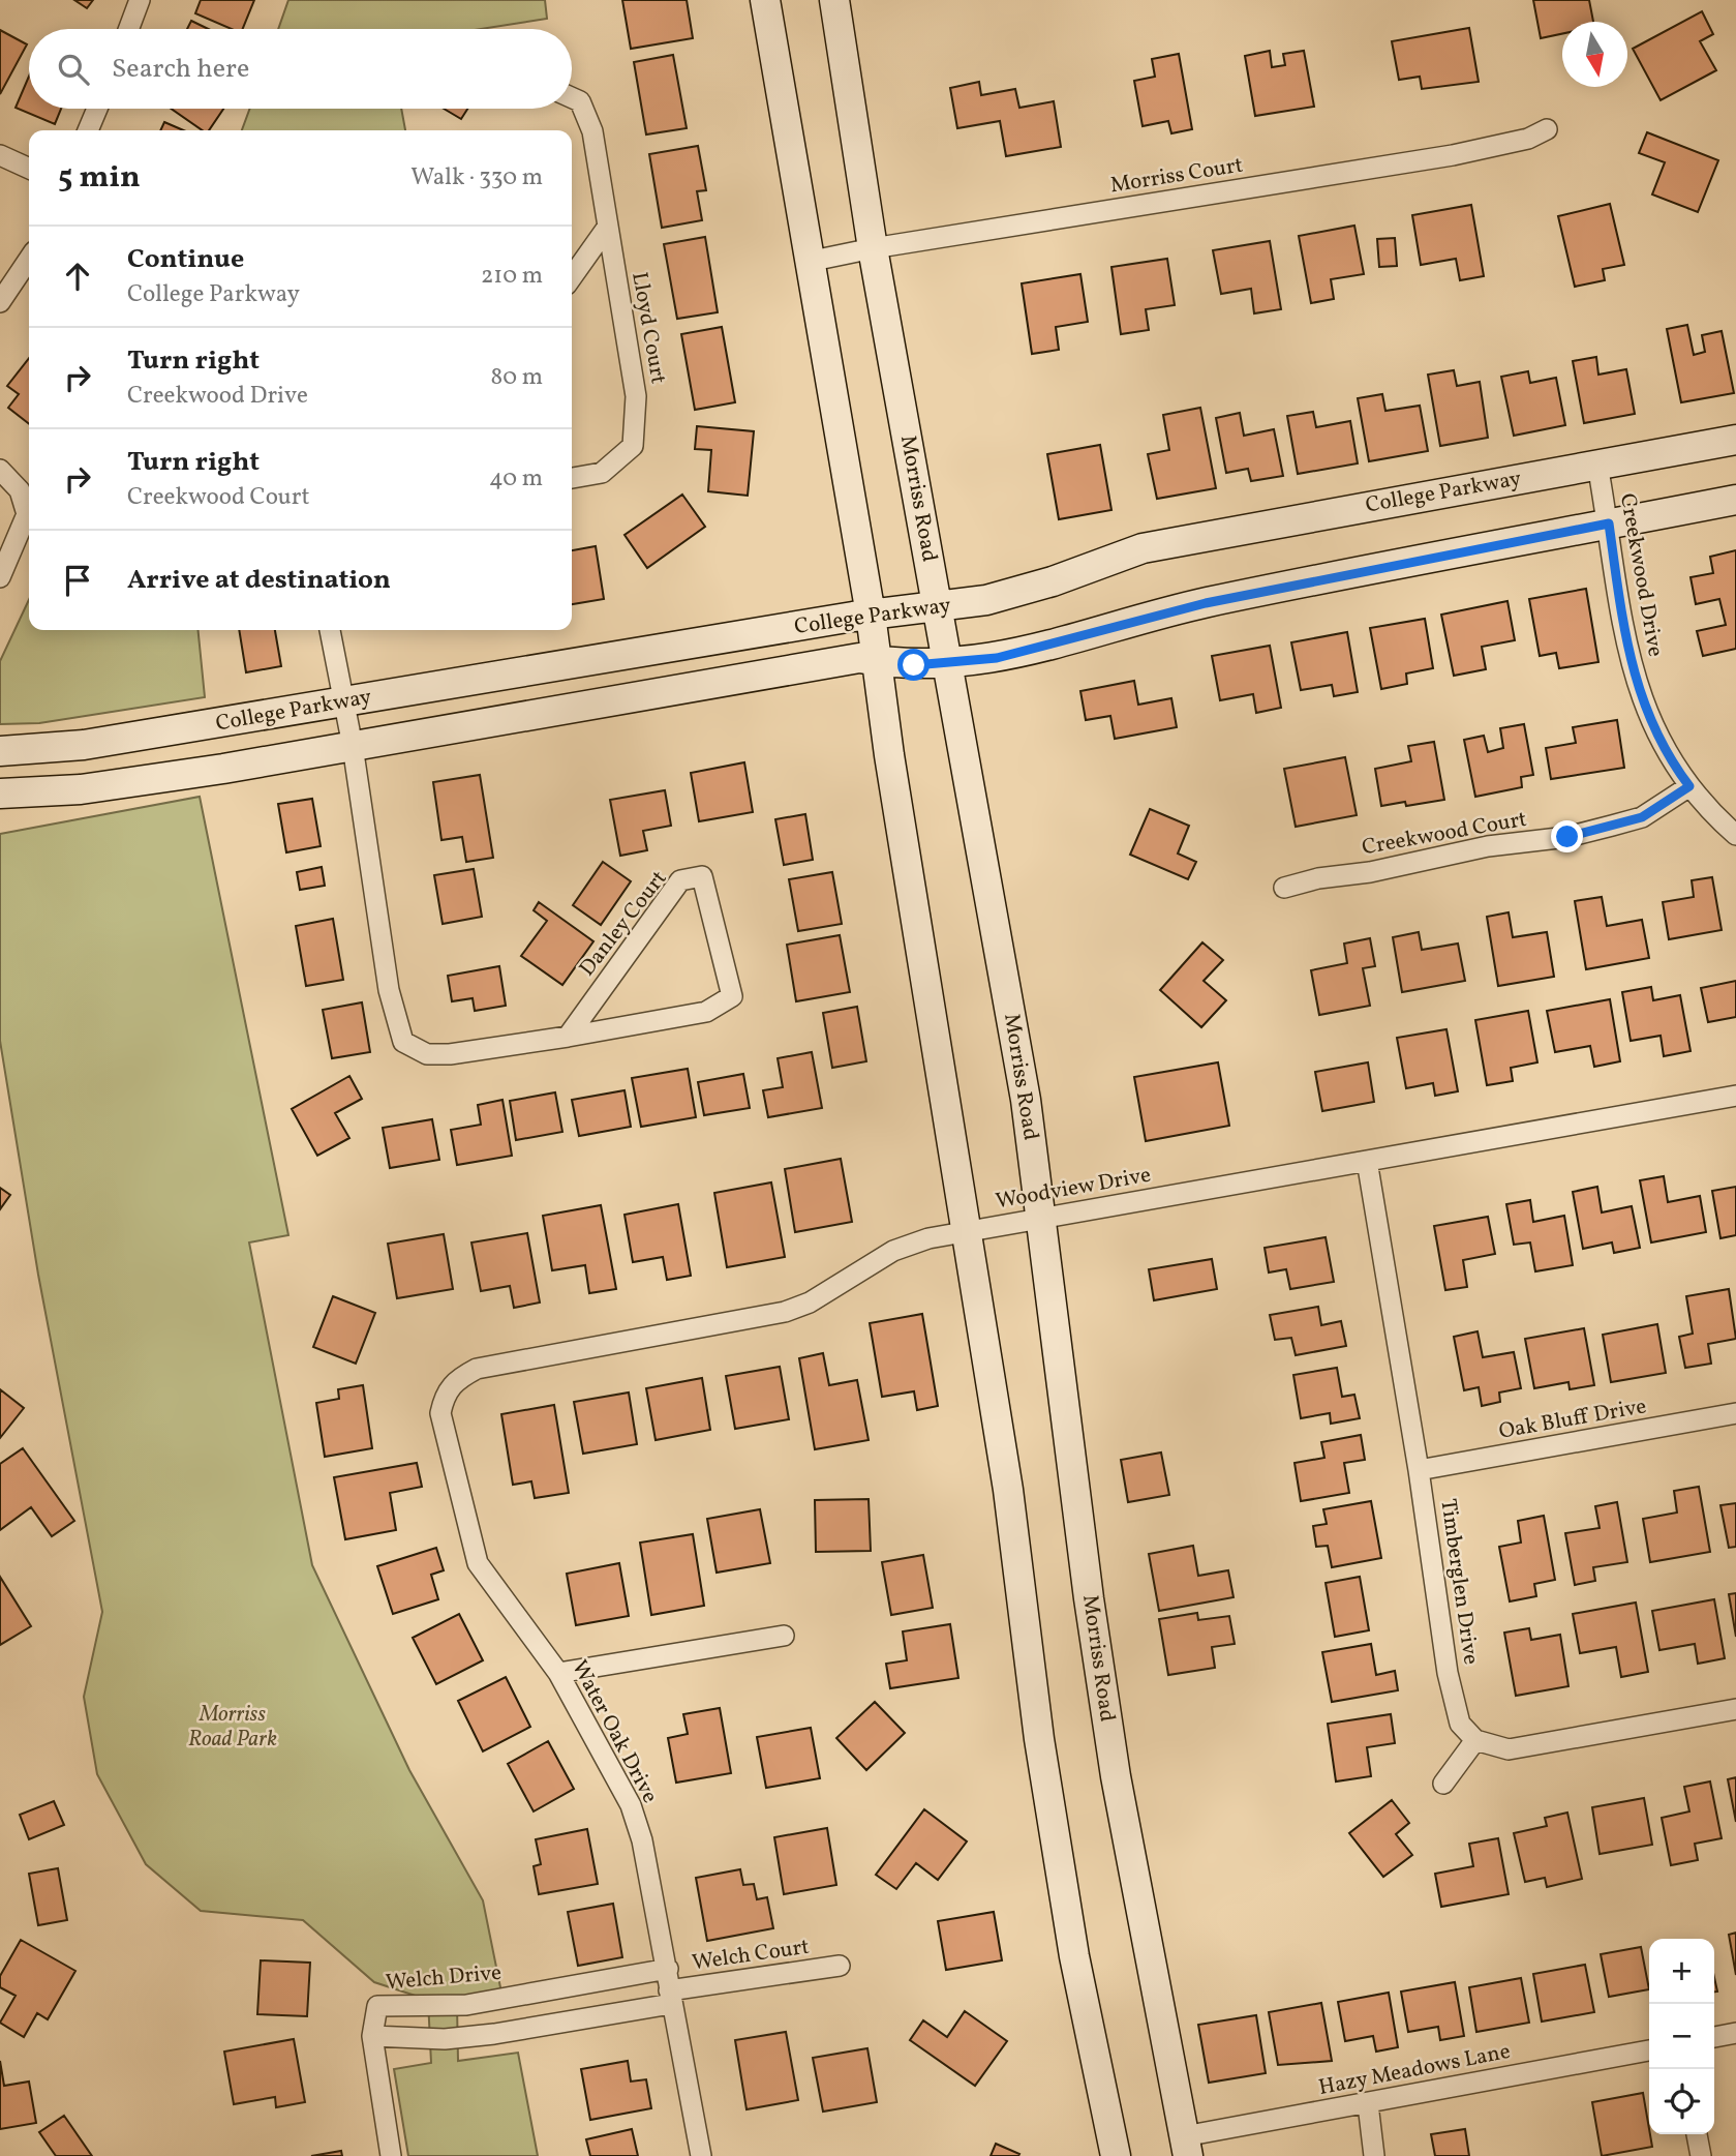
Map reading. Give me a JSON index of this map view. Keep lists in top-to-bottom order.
{
  "streets": {
    "main road": ["College Parkway", "Morriss Road"],
    "street": [
      "Morriss Court",
      "Lloyd Court",
      "Creekwood Drive",
      "Creekwood Court",
      "Danley Court",
      "Woodview Drive",
      "Oak Bluff Drive",
      "Timberglen Drive",
      "Water Oak Drive",
      "Welch Court",
      "Welch Drive",
      "Hazy Meadows Lane"
    ]
  },
  "crossings": [
    ["Morriss Court", "Morriss Road"],
    ["College Parkway", "Morriss Road"],
    ["College Parkway", "Creekwood Drive"],
    ["College Parkway", "Danley Court"],
    ["Morriss Road", "Woodview Drive"],
    ["Morriss Road", "Hazy Meadows Lane"],
    ["Creekwood Drive", "Creekwood Court"],
    ["Woodview Drive", "Timberglen Drive"],
    ["Woodview Drive", "Water Oak Drive"],
    ["Oak Bluff Drive", "Timberglen Drive"],
    ["Water Oak Drive", "Welch Court"],
    ["Water Oak Drive", "Welch Drive"]
  ],
  "parks": ["Morriss Road Park"],
  "north": "bottom",
  "page": {
    "search": "Search here",
    "heading": ["5 min", "Walk · 330 m"],
    "list": [
      ["Continue", "College Parkway", "210 m"],
      ["Turn right", "Creekwood Drive", "80 m"],
      ["Turn right", "Creekwood Court", "40 m"],
      "Arrive at destination"
    ],
    "map_buttons": ["+", "−"]
  }
}
